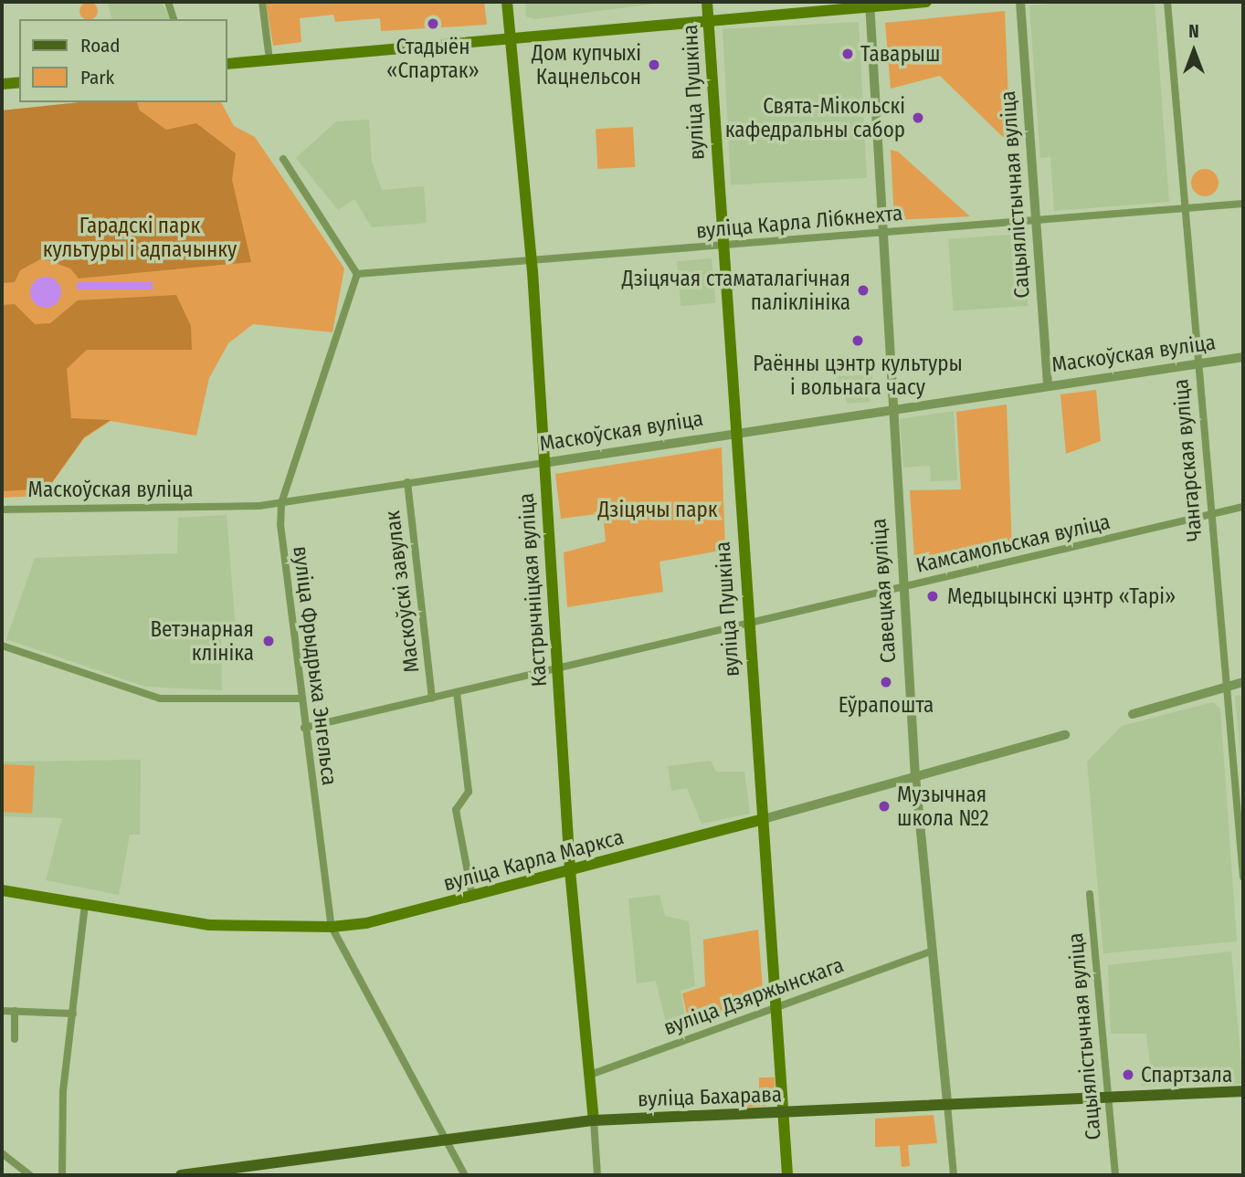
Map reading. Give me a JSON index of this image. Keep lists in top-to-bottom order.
{
  "streets": {
    "main road": [
      "вуліца Пушкіна",
      "Кастрычніцкая вуліца",
      "вуліца Карла Маркса",
      "вуліца Бахарава"
    ],
    "street": [
      "Сацыялістычная вуліца",
      "вуліца Карла Лібкнехта",
      "Маскоўская вуліца",
      "Чангарская вуліца",
      "Камсамольская вуліца",
      "Савецкая вуліца",
      "Маскоўскі завулак",
      "вуліца Фрыдрыха Энгельса",
      "вуліца Дзяржынскага"
    ]
  },
  "crossings": [
    ["вуліца Пушкіна", "вуліца Карла Лібкнехта"],
    ["вуліца Пушкіна", "Маскоўская вуліца"],
    ["вуліца Пушкіна", "Камсамольская вуліца"],
    ["вуліца Пушкіна", "вуліца Карла Маркса"],
    ["вуліца Пушкіна", "вуліца Дзяржынскага"],
    ["вуліца Пушкіна", "вуліца Бахарава"],
    ["Сацыялістычная вуліца", "вуліца Карла Лібкнехта"],
    ["Сацыялістычная вуліца", "Маскоўская вуліца"],
    ["Сацыялістычная вуліца", "вуліца Бахарава"],
    ["вуліца Карла Лібкнехта", "Чангарская вуліца"],
    ["вуліца Карла Лібкнехта", "Кастрычніцкая вуліца"],
    ["вуліца Карла Лібкнехта", "Савецкая вуліца"],
    ["вуліца Карла Лібкнехта", "вуліца Фрыдрыха Энгельса"],
    ["Маскоўская вуліца", "Чангарская вуліца"],
    ["Маскоўская вуліца", "Кастрычніцкая вуліца"],
    ["Маскоўская вуліца", "Савецкая вуліца"],
    ["Маскоўская вуліца", "Маскоўскі завулак"],
    ["Маскоўская вуліца", "вуліца Фрыдрыха Энгельса"],
    ["Чангарская вуліца", "Камсамольская вуліца"],
    ["Камсамольская вуліца", "Кастрычніцкая вуліца"],
    ["Камсамольская вуліца", "Савецкая вуліца"],
    ["Камсамольская вуліца", "Маскоўскі завулак"],
    ["Камсамольская вуліца", "вуліца Фрыдрыха Энгельса"],
    ["Кастрычніцкая вуліца", "вуліца Карла Маркса"],
    ["Кастрычніцкая вуліца", "вуліца Дзяржынскага"],
    ["Кастрычніцкая вуліца", "вуліца Бахарава"],
    ["Савецкая вуліца", "вуліца Карла Маркса"],
    ["Савецкая вуліца", "вуліца Дзяржынскага"],
    ["Савецкая вуліца", "вуліца Бахарава"],
    ["вуліца Фрыдрыха Энгельса", "вуліца Карла Маркса"],
    ["вуліца Фрыдрыха Энгельса", "вуліца Бахарава"]
  ],
  "parks": ["Гарадскі парк культуры і адпачынку", "Дзіцячы парк"],
  "places": [
    "Стадыён «Спартак»",
    "Таварыш",
    "Дом купчыхі Кацнельсон",
    "Свята-Мікольскі кафедральны сабор",
    "Дзіцячая стаматалагічная паліклініка",
    "Раённы цэнтр культуры і вольнага часу",
    "Медыцынскі цэнтр «Тарі»",
    "Ветэнарная клініка",
    "Еўрапошта",
    "Музычная школа №2",
    "Спартзала"
  ],
  "legend": ["Road", "Park"],
  "north": "top"
}
